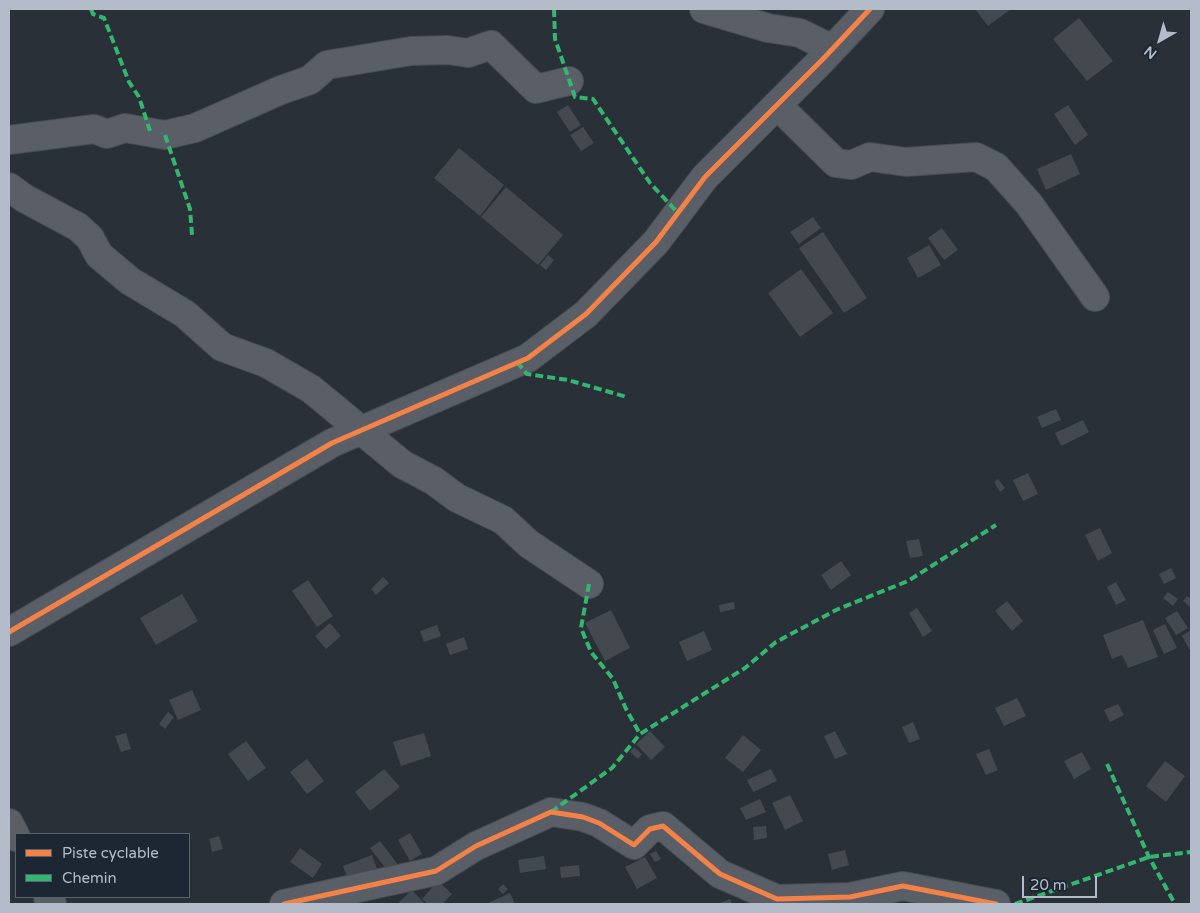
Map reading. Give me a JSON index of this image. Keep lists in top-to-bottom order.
{
  "legend": ["Piste cyclable", "Chemin"],
  "scale_bar": "20 m",
  "north": "bottom left"
}
